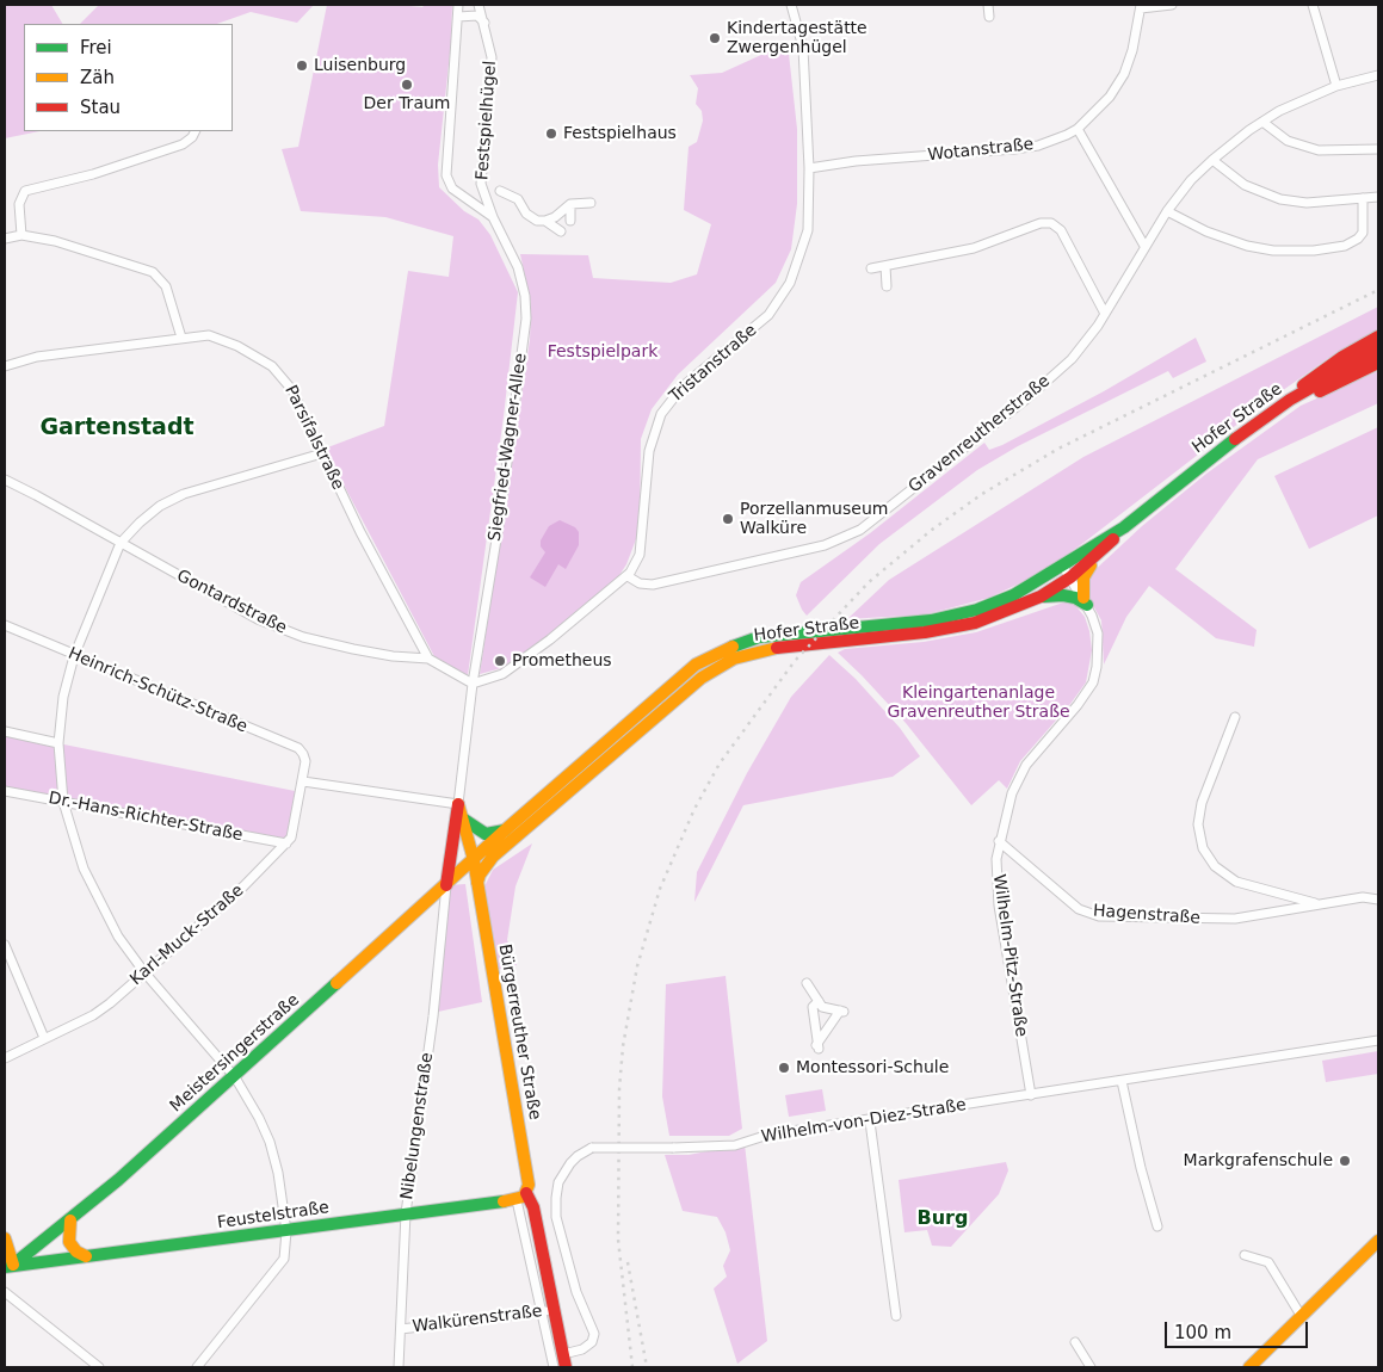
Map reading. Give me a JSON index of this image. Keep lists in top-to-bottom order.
{
  "streets": {
    "main road": [
      "Hofer Straße",
      "Bürgerreuther Straße",
      "Meistersingerstraße",
      "Feustelstraße"
    ],
    "street": [
      "Festspielhügel",
      "Wotanstraße",
      "Tristanstraße",
      "Gravenreutherstraße",
      "Parsifalstraße",
      "Siegfried-Wagner-Allee",
      "Gontardstraße",
      "Heinrich-Schütz-Straße",
      "Dr.-Hans-Richter-Straße",
      "Hagenstraße",
      "Karl-Muck-Straße",
      "Wilhelm-Pitz-Straße",
      "Wilhelm-von-Diez-Straße",
      "Nibelungenstraße",
      "Walkürenstraße"
    ]
  },
  "crossings": [
    ["Festspielhügel", "Siegfried-Wagner-Allee"],
    ["Wotanstraße", "Tristanstraße"],
    ["Tristanstraße", "Gravenreutherstraße"],
    ["Tristanstraße", "Siegfried-Wagner-Allee"],
    ["Tristanstraße", "Gontardstraße"],
    ["Hofer Straße", "Wilhelm-Pitz-Straße"],
    ["Hofer Straße", "Bürgerreuther Straße"],
    ["Hofer Straße", "Meistersingerstraße"],
    ["Parsifalstraße", "Gontardstraße"],
    ["Siegfried-Wagner-Allee", "Gontardstraße"],
    ["Heinrich-Schütz-Straße", "Karl-Muck-Straße"],
    ["Dr.-Hans-Richter-Straße", "Karl-Muck-Straße"],
    ["Hagenstraße", "Wilhelm-Pitz-Straße"],
    ["Wilhelm-Pitz-Straße", "Wilhelm-von-Diez-Straße"],
    ["Bürgerreuther Straße", "Meistersingerstraße"],
    ["Bürgerreuther Straße", "Wilhelm-von-Diez-Straße"],
    ["Bürgerreuther Straße", "Feustelstraße"],
    ["Bürgerreuther Straße", "Walkürenstraße"],
    ["Meistersingerstraße", "Nibelungenstraße"],
    ["Meistersingerstraße", "Feustelstraße"],
    ["Nibelungenstraße", "Feustelstraße"],
    ["Nibelungenstraße", "Walkürenstraße"]
  ],
  "districts": ["Gartenstadt", "Burg"],
  "parks": ["Festspielpark", "Kleingartenanlage Gravenreuther Straße"],
  "places": [
    "Kindertagestätte Zwergenhügel",
    "Luisenburg",
    "Der Traum",
    "Festspielhaus",
    "Porzellanmuseum Walküre",
    "Prometheus",
    "Montessori-Schule",
    "Markgrafenschule"
  ],
  "legend": ["Frei", "Zäh", "Stau"],
  "scale_bar": "100 m"
}
